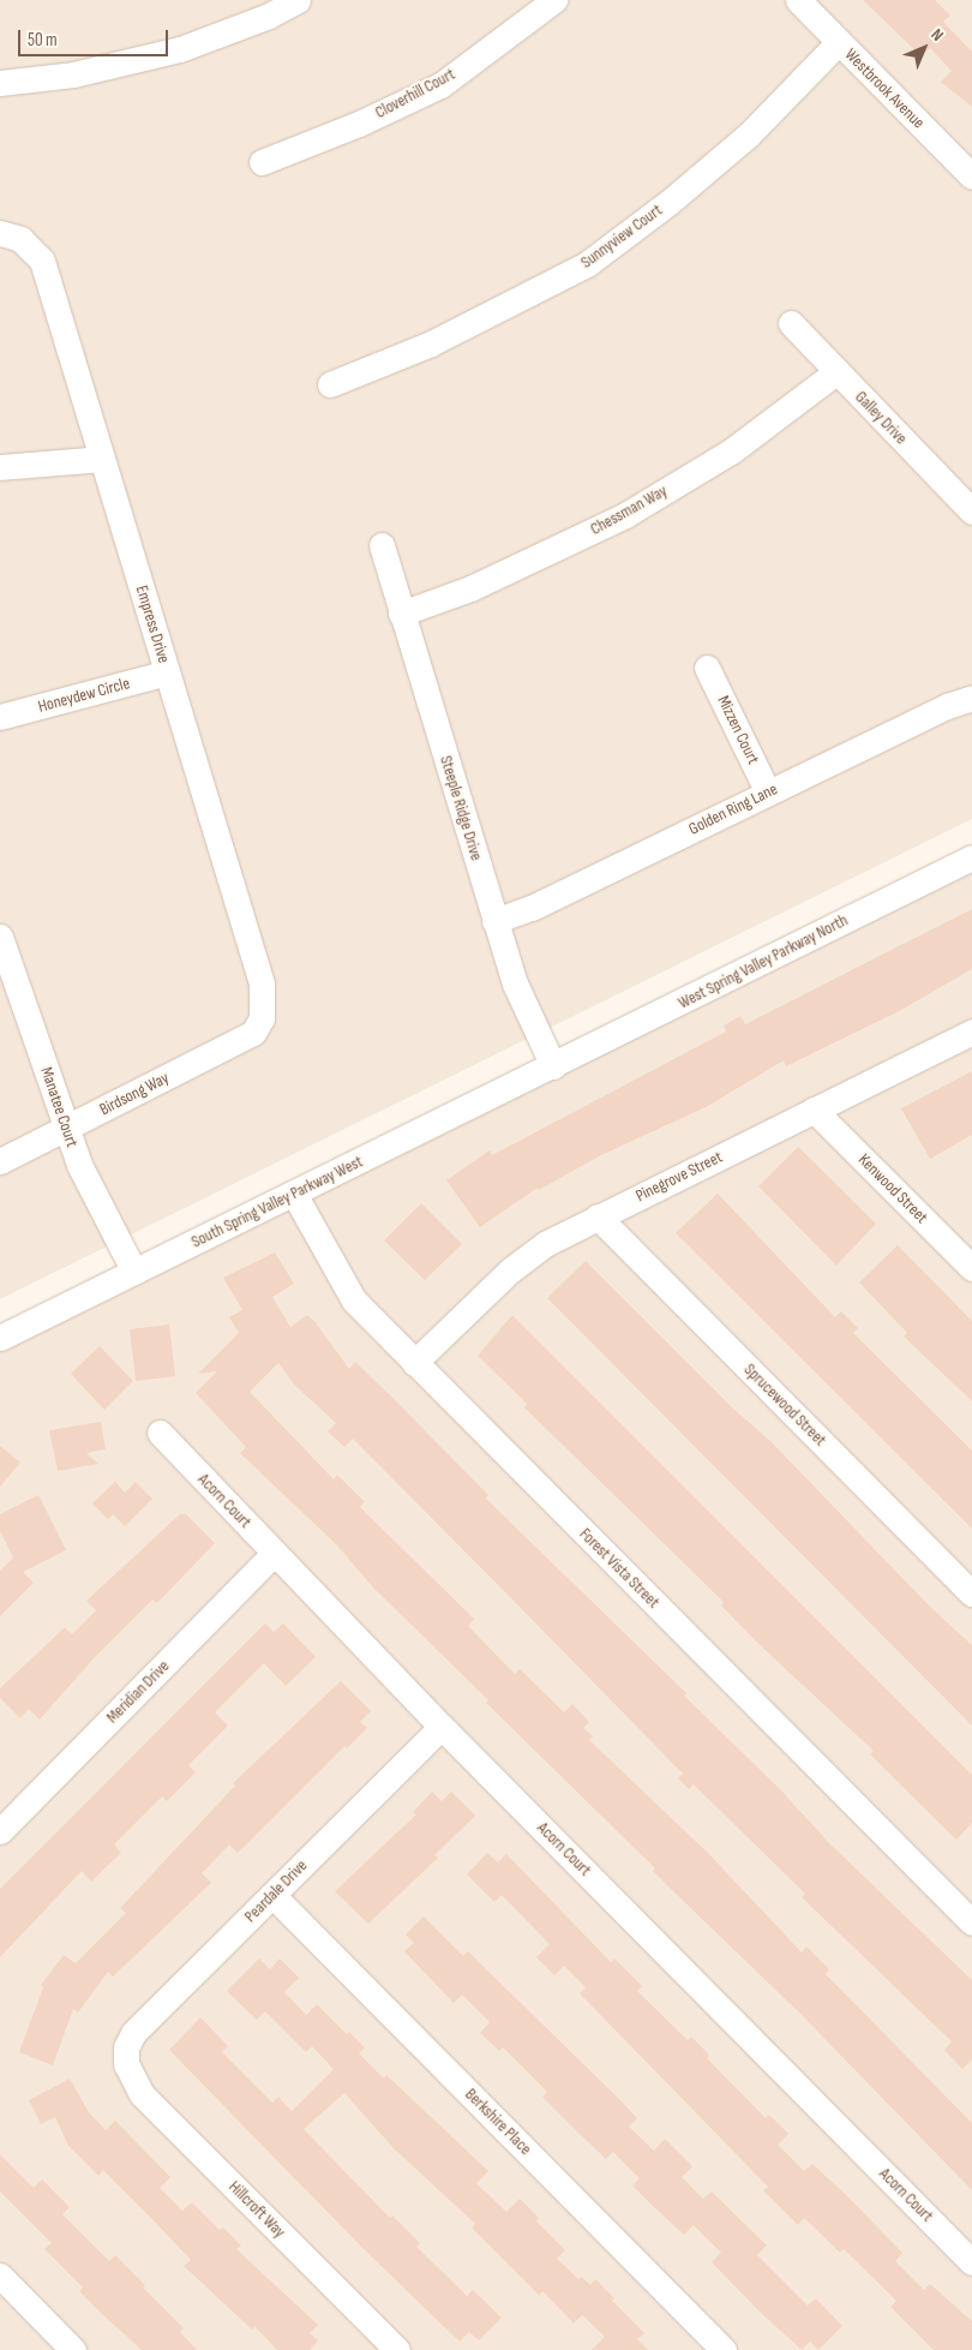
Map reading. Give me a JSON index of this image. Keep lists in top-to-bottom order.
{
  "streets": {
    "street": [
      "Westbrook Avenue",
      "Cloverhill Court",
      "Sunnyview Court",
      "Galley Drive",
      "Chessman Way",
      "Empress Drive",
      "Honeydew Circle",
      "Mizzen Court",
      "Steeple Ridge Drive",
      "Golden Ring Lane",
      "West Spring Valley Parkway North",
      "Birdsong Way",
      "Manatee Court",
      "Pinegrove Street",
      "Kenwood Street",
      "South Spring Valley Parkway West",
      "Sprucewood Street",
      "Acorn Court",
      "Forest Vista Street",
      "Meridian Drive",
      "Peardale Drive",
      "Berkshire Place",
      "Hillcroft Way"
    ]
  },
  "crossings": [
    ["Westbrook Avenue", "Sunnyview Court"],
    ["Galley Drive", "Chessman Way"],
    ["Chessman Way", "Steeple Ridge Drive"],
    ["Empress Drive", "Honeydew Circle"],
    ["Empress Drive", "Birdsong Way"],
    ["Mizzen Court", "Golden Ring Lane"],
    ["Steeple Ridge Drive", "Golden Ring Lane"],
    ["Steeple Ridge Drive", "West Spring Valley Parkway North"],
    ["Steeple Ridge Drive", "South Spring Valley Parkway West"],
    ["West Spring Valley Parkway North", "South Spring Valley Parkway West"],
    ["Birdsong Way", "Manatee Court"],
    ["Manatee Court", "South Spring Valley Parkway West"],
    ["Pinegrove Street", "Kenwood Street"],
    ["Pinegrove Street", "Sprucewood Street"],
    ["Pinegrove Street", "Forest Vista Street"],
    ["South Spring Valley Parkway West", "Forest Vista Street"],
    ["Acorn Court", "Meridian Drive"],
    ["Acorn Court", "Peardale Drive"],
    ["Peardale Drive", "Berkshire Place"],
    ["Peardale Drive", "Hillcroft Way"]
  ],
  "scale_bar": "50 m",
  "north": "top right"
}
